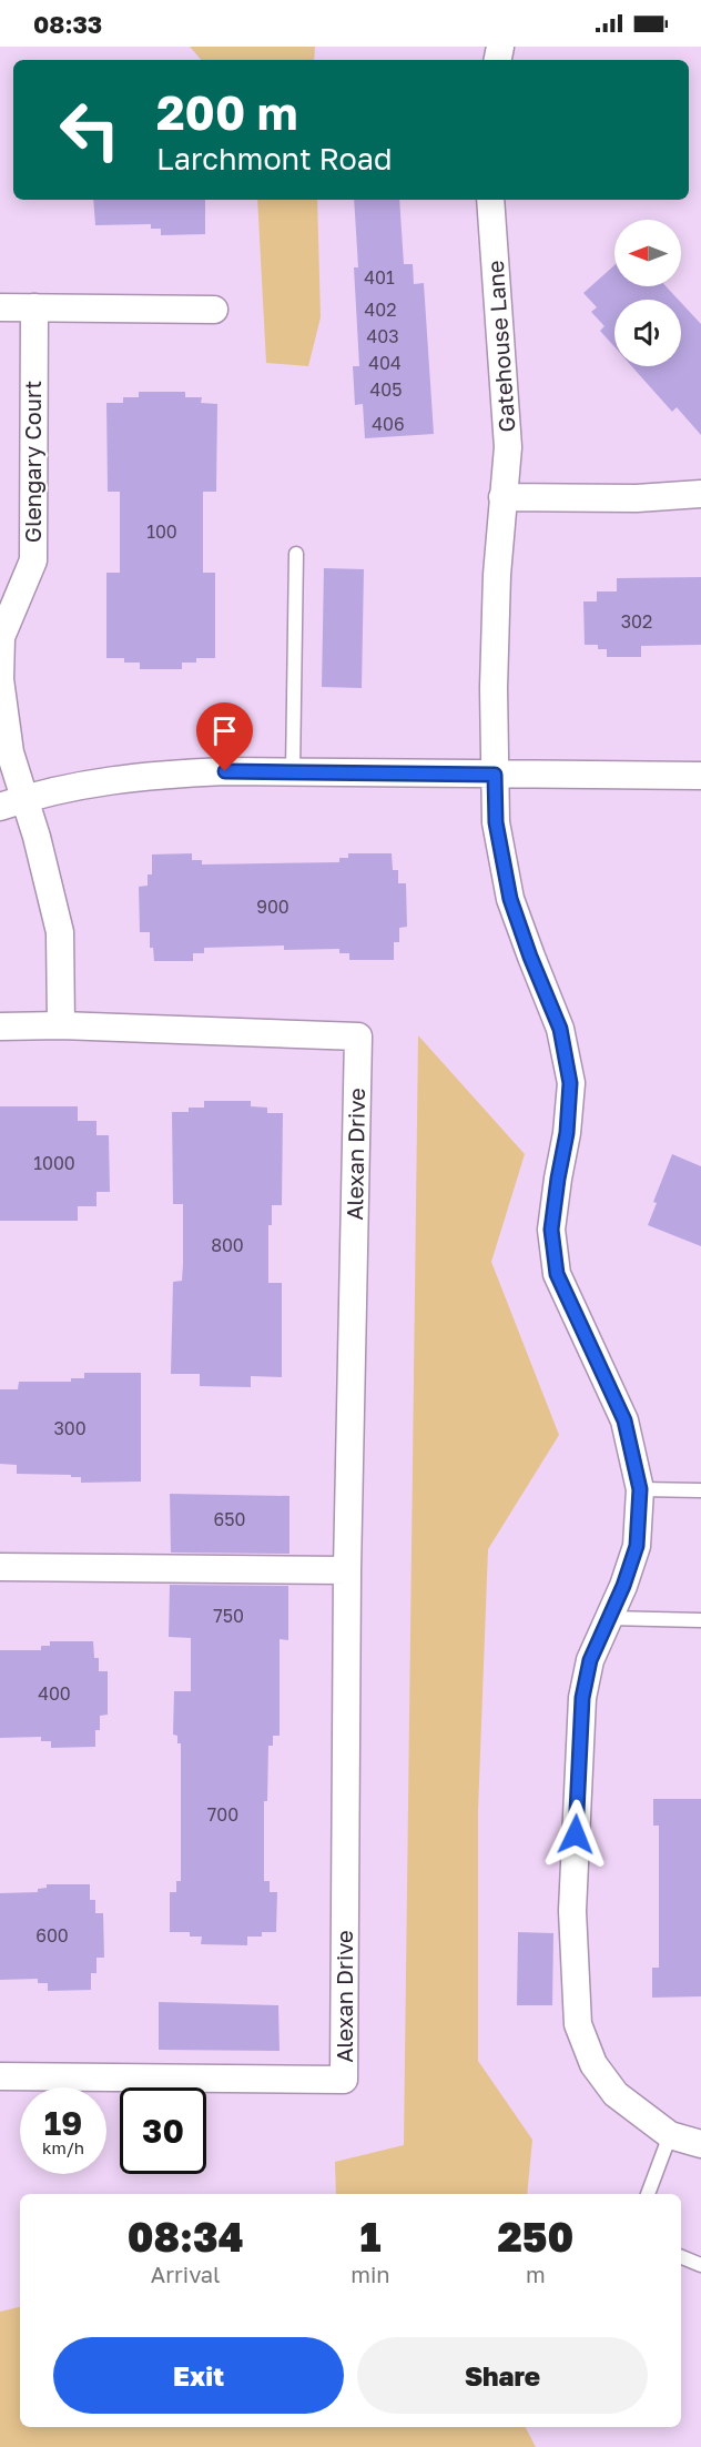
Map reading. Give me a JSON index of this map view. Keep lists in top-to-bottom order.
{
  "streets": {
    "street": ["Gatehouse Lane", "Glengary Court", "Alexan Drive"]
  },
  "house_numbers": [
    "401",
    "402",
    "403",
    "404",
    "405",
    "406",
    "100",
    "302",
    "900",
    "1000",
    "800",
    "300",
    "650",
    "750",
    "400",
    "700",
    "600"
  ],
  "north": "left",
  "page": {
    "status": "08:33",
    "turn": ["200 m", "Larchmont Road"],
    "speed": "19 km/h",
    "limit": "30",
    "eta": [
      "08:34",
      "Arrival",
      "1",
      "min",
      "250",
      "m"
    ],
    "buttons": ["Exit", "Share"]
  }
}
